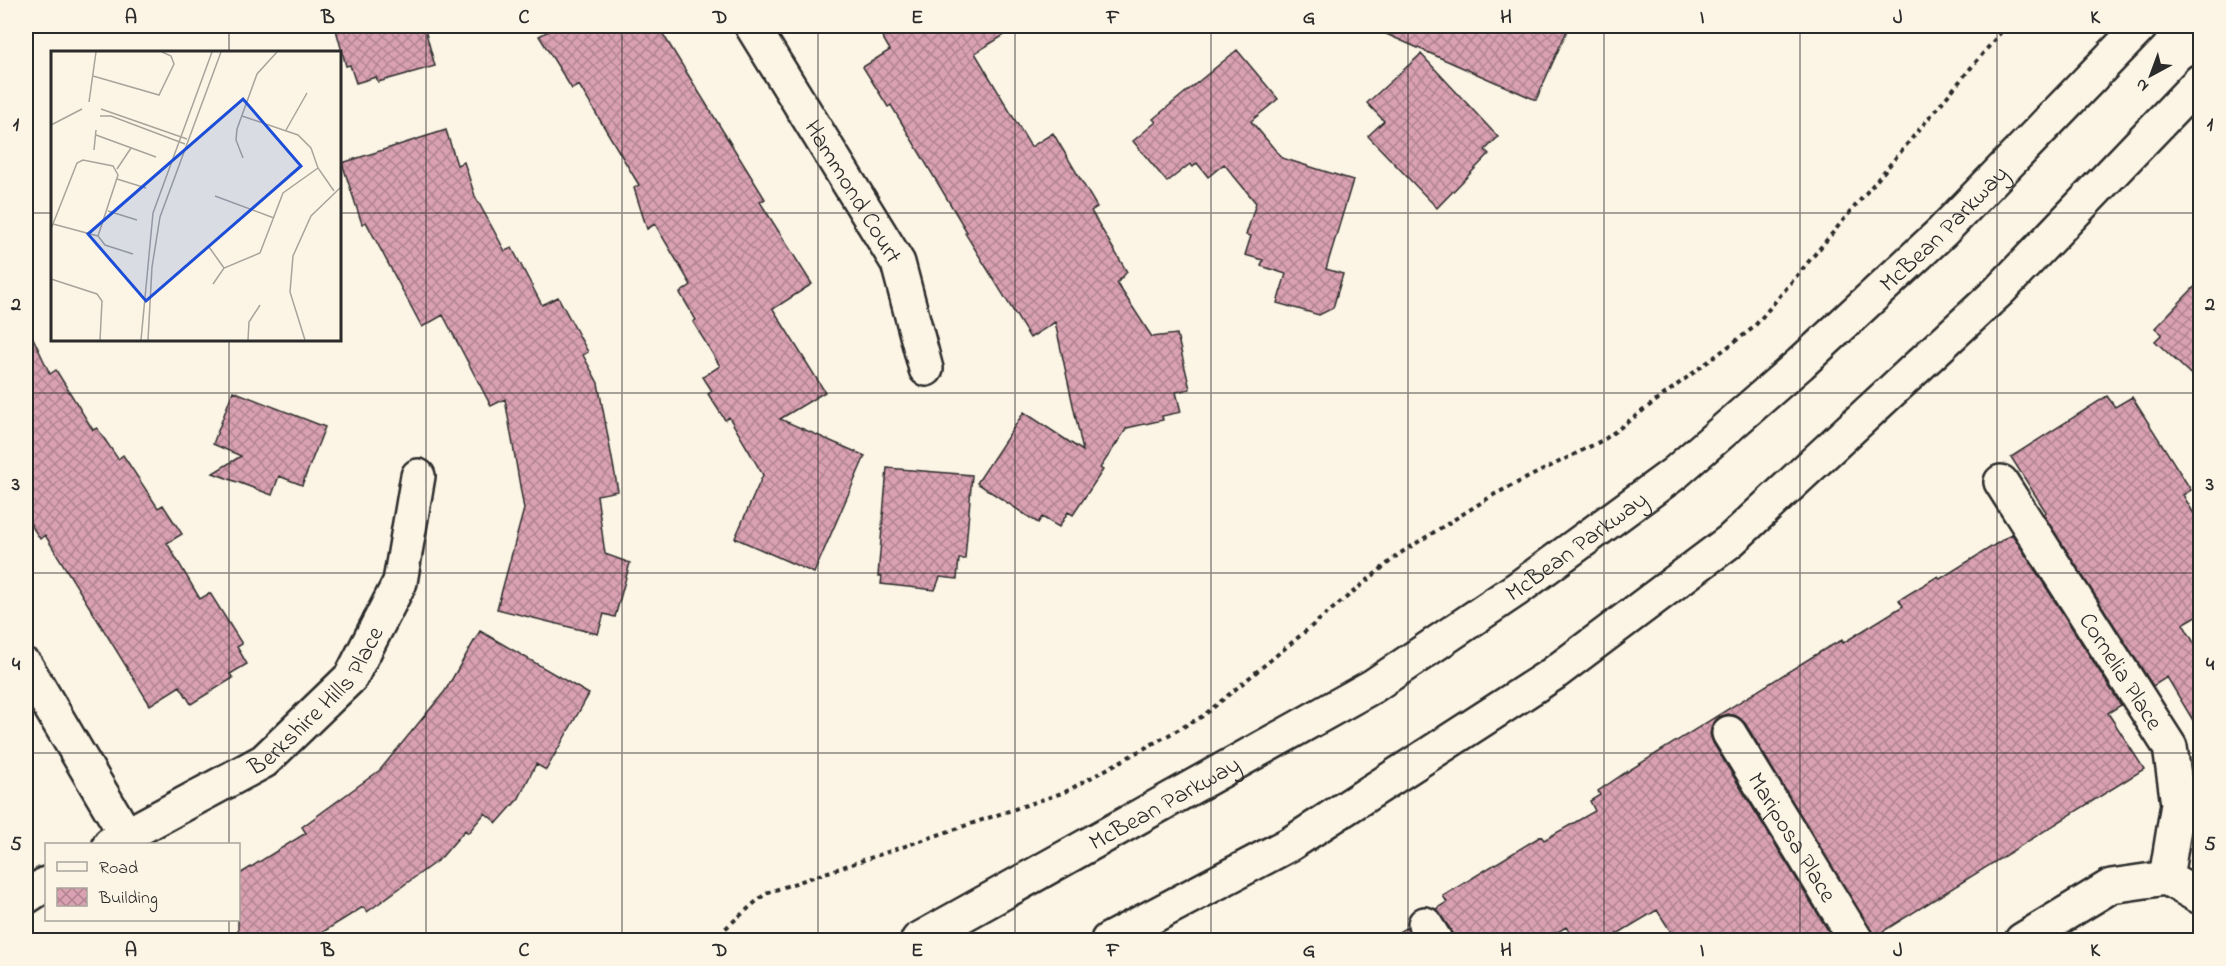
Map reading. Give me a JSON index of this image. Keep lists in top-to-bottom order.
{
  "streets": {
    "main road": [
      "Hammond Court",
      "McBean Parkway",
      "Cornelia Place",
      "Berkshire Hills Place",
      "Mariposa Place"
    ]
  },
  "legend": ["Road", "Building"],
  "north": "bottom left",
  "grid": {
    "columns": [
      "A",
      "B",
      "C",
      "D",
      "E",
      "F",
      "G",
      "H",
      "I",
      "J",
      "K"
    ],
    "rows": [
      "1",
      "2",
      "3",
      "4",
      "5"
    ]
  }
}
